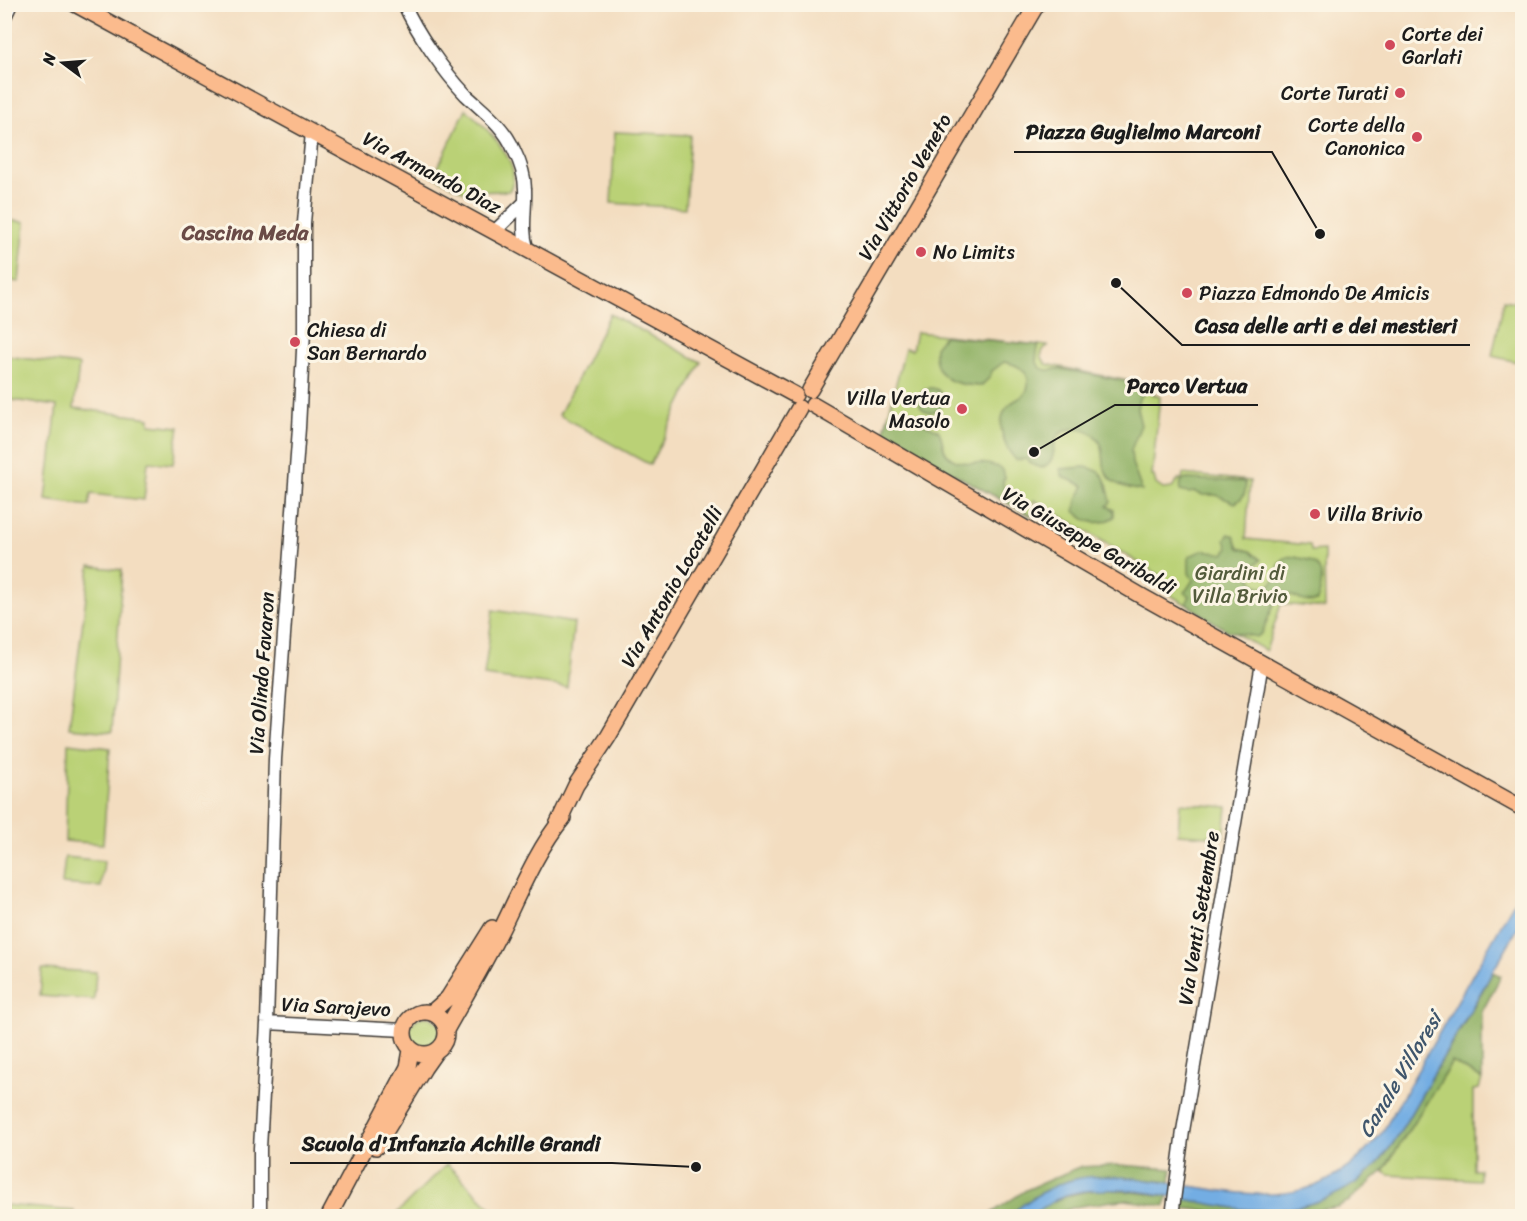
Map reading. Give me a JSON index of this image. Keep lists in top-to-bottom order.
{
  "streets": {
    "main road": [
      "Via Armando Diaz",
      "Via Vittorio Veneto",
      "Via Giuseppe Garibaldi",
      "Via Antonio Locatelli"
    ],
    "street": ["Via Olindo Favaron", "Via Venti Settembre", "Via Sarajevo"]
  },
  "crossings": [
    ["Via Armando Diaz", "Via Vittorio Veneto"],
    ["Via Armando Diaz", "Via Giuseppe Garibaldi"],
    ["Via Armando Diaz", "Via Olindo Favaron"],
    ["Via Vittorio Veneto", "Via Giuseppe Garibaldi"],
    ["Via Vittorio Veneto", "Via Antonio Locatelli"],
    ["Via Giuseppe Garibaldi", "Via Venti Settembre"],
    ["Via Antonio Locatelli", "Via Sarajevo"],
    ["Via Olindo Favaron", "Via Sarajevo"]
  ],
  "districts": ["Cascina Meda"],
  "water": ["Canale Villoresi"],
  "parks": ["Giardini di Villa Brivio"],
  "places": [
    "Corte dei Garlati",
    "Corte Turati",
    "Corte della Canonica",
    "Piazza Guglielmo Marconi",
    "No Limits",
    "Casa delle arti e dei mestieri",
    "Piazza Edmondo De Amicis",
    "Chiesa di San Bernardo",
    "Villa Vertua Masolo",
    "Parco Vertua",
    "Villa Brivio",
    "Scuola d'Infanzia Achille Grandi"
  ],
  "north": "left"
}
